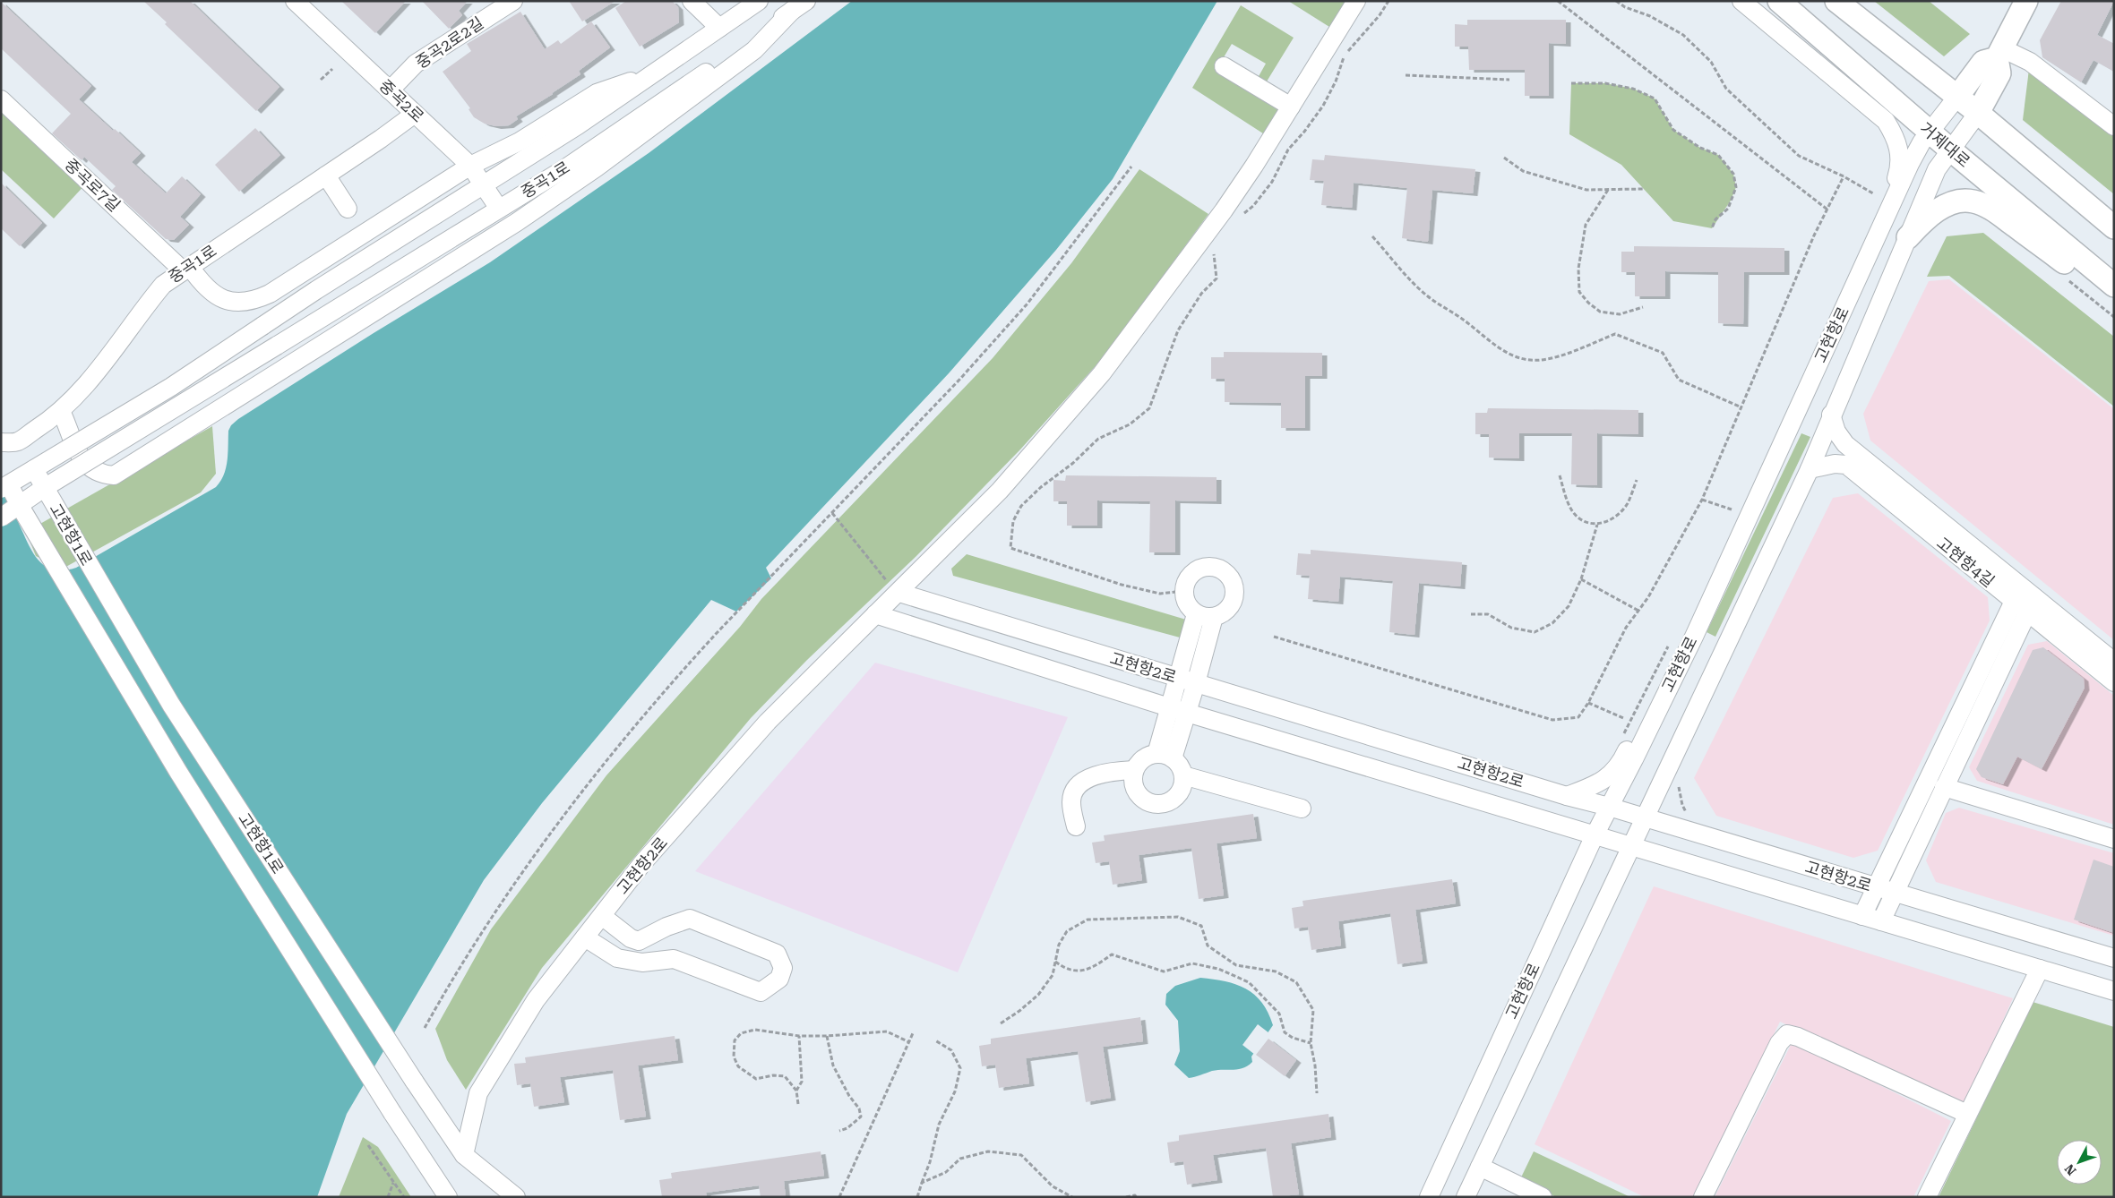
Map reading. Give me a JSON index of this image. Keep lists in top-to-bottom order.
{
  "streets": {
    "main road": ["거제대로"],
    "street": [
      "중곡2로2길",
      "중곡2로",
      "중곡1로",
      "중곡로7길",
      "고현항로",
      "고현항1로",
      "고현항4길",
      "고현항2로"
    ]
  },
  "crossings": [
    ["중곡2로2길", "중곡2로"],
    ["중곡2로", "중곡1로"],
    ["중곡2로", "중곡로7길"],
    ["거제대로", "고현항로"],
    ["중곡1로", "중곡로7길"],
    ["중곡1로", "고현항1로"],
    ["고현항로", "고현항4길"],
    ["고현항로", "고현항2로"],
    ["고현항1로", "고현항2로"]
  ],
  "north": "bottom left"
}
